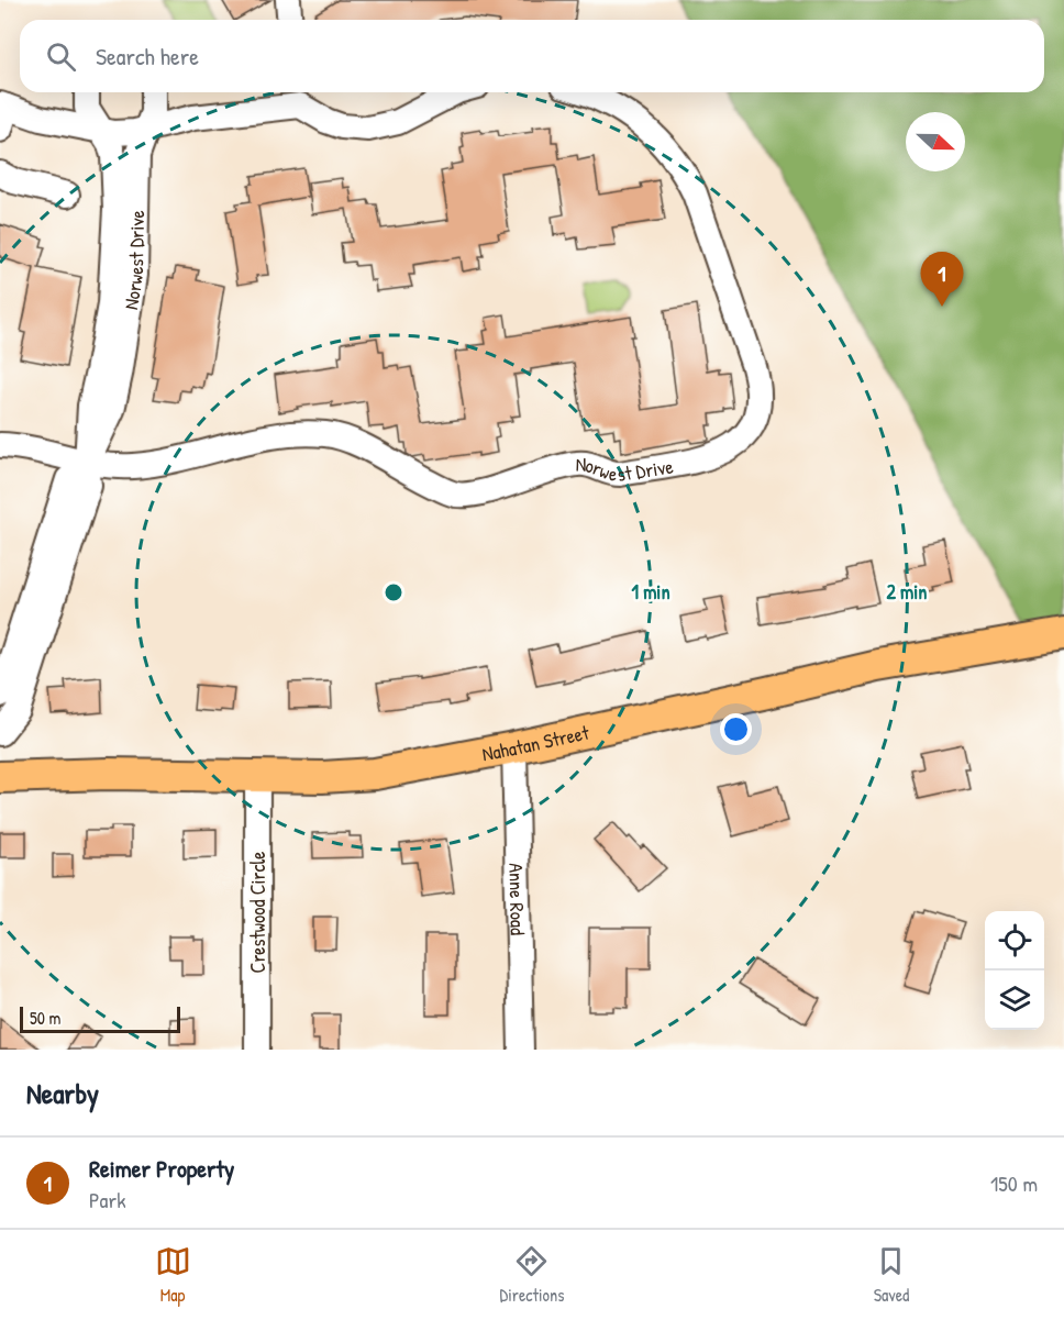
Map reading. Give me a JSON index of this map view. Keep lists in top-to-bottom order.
{
  "streets": {
    "main road": ["Nahatan Street"],
    "street": ["Norwest Drive", "Anne Road", "Crestwood Circle"]
  },
  "crossings": [
    ["Nahatan Street", "Anne Road"],
    ["Nahatan Street", "Crestwood Circle"]
  ],
  "scale_bar": "50 m",
  "north": "right",
  "page": {
    "search": "Search here",
    "pins": "1",
    "scale": "50 m",
    "heading": "Nearby",
    "list": [
      {
        "mark": "1",
        "name": "Reimer Property",
        "note": "Park",
        "value": "150 m"
      }
    ],
    "nav": ["Map", "Directions", "Saved"]
  },
  "rings": ["1 min", "2 min"]
}
